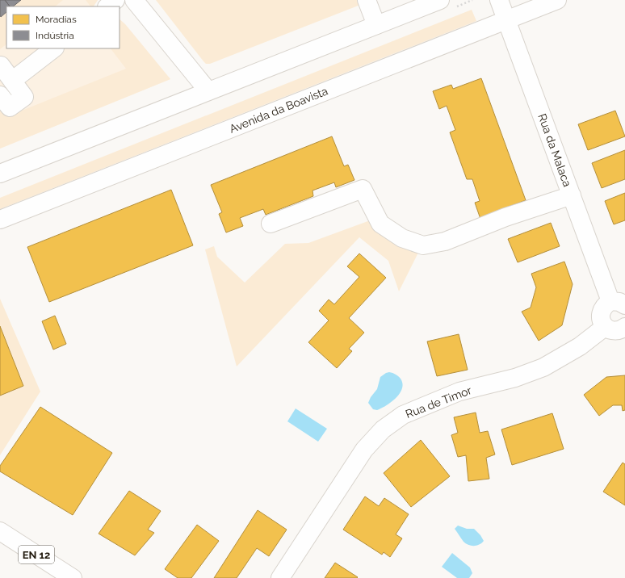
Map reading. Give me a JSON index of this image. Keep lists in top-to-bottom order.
{
  "streets": {
    "main road": [
      "Avenida da Boavista",
      "Rua da Malaca",
      "Rua de Timor",
      "EN 12"
    ]
  },
  "crossings": [
    ["Avenida da Boavista", "Rua da Malaca"]
  ],
  "legend": ["Moradias", "Indústria"]
}
